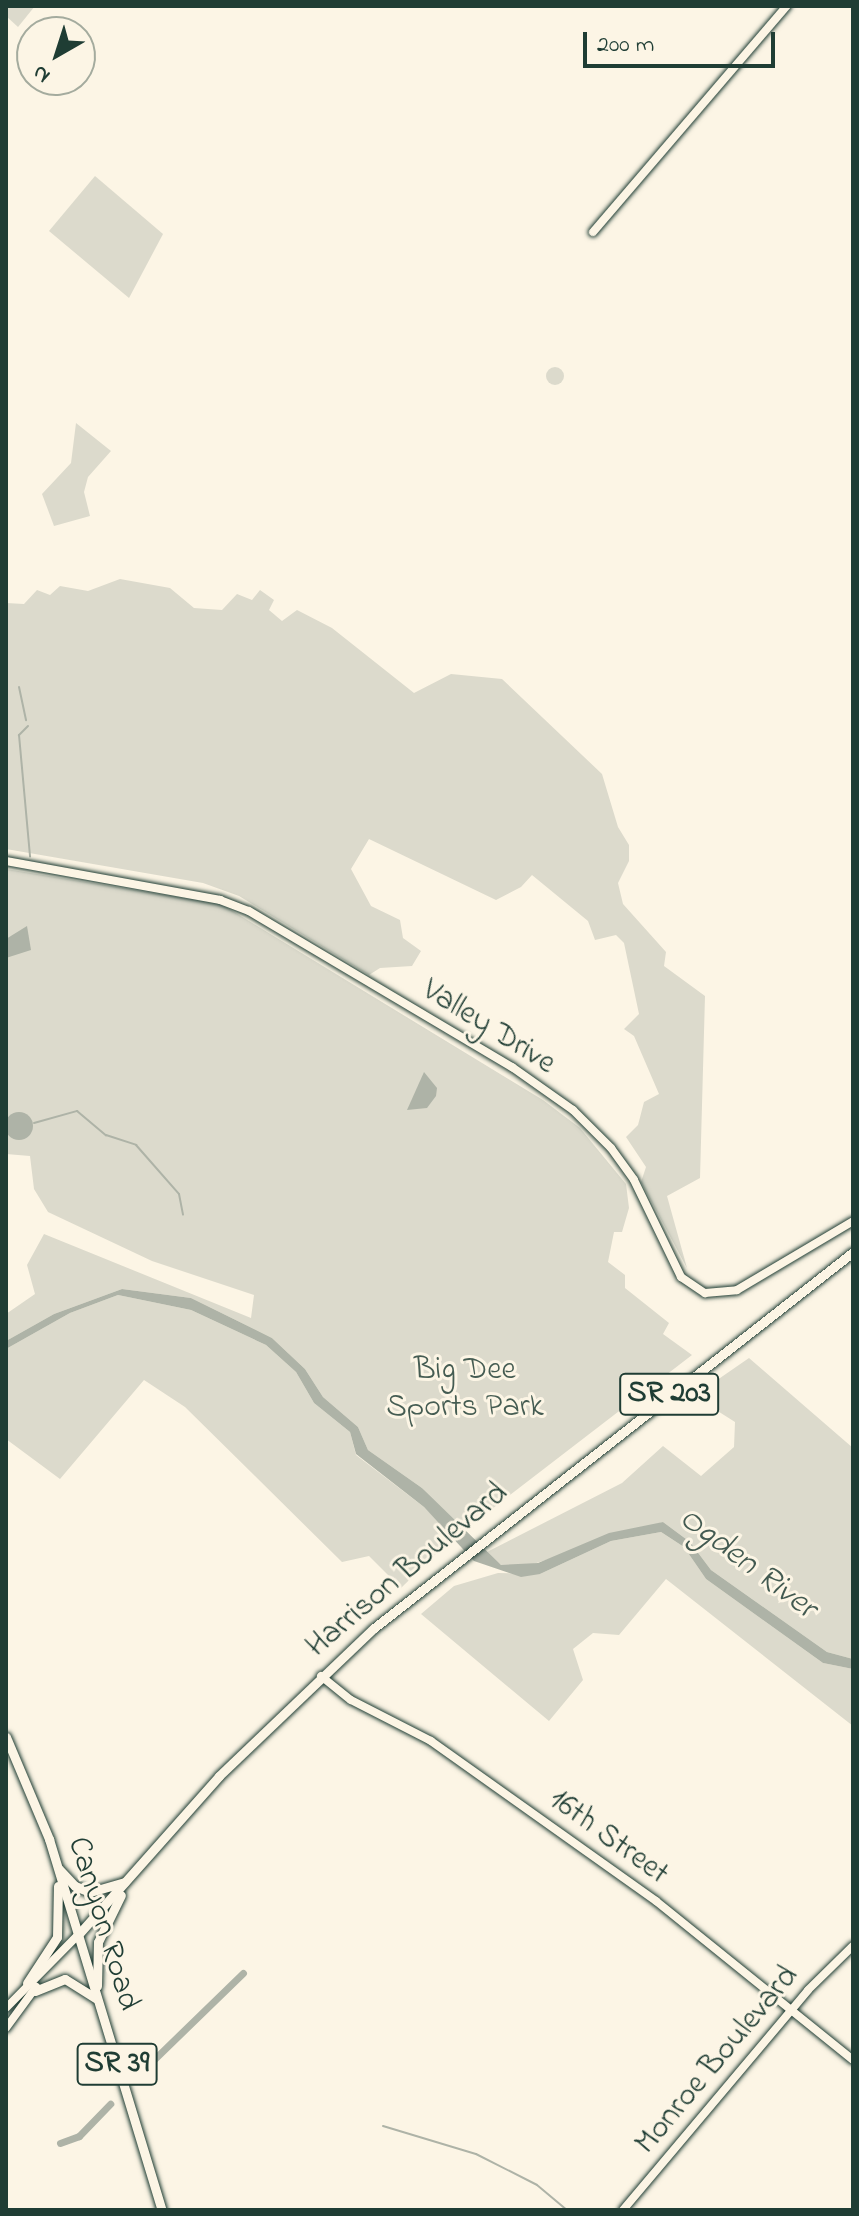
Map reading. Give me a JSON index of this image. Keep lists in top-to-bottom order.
{
  "streets": {
    "main road": [
      "SR 203",
      "Harrison Boulevard",
      "Canyon Road",
      "SR 39"
    ],
    "street": ["Valley Drive", "16th Street", "Monroe Boulevard"]
  },
  "crossings": [
    ["Harrison Boulevard", "16th Street"],
    ["Harrison Boulevard", "Canyon Road"],
    ["16th Street", "Monroe Boulevard"]
  ],
  "water": ["Ogden River"],
  "parks": ["Big Dee Sports Park"],
  "scale_bar": "200 m",
  "north": "bottom left"
}
